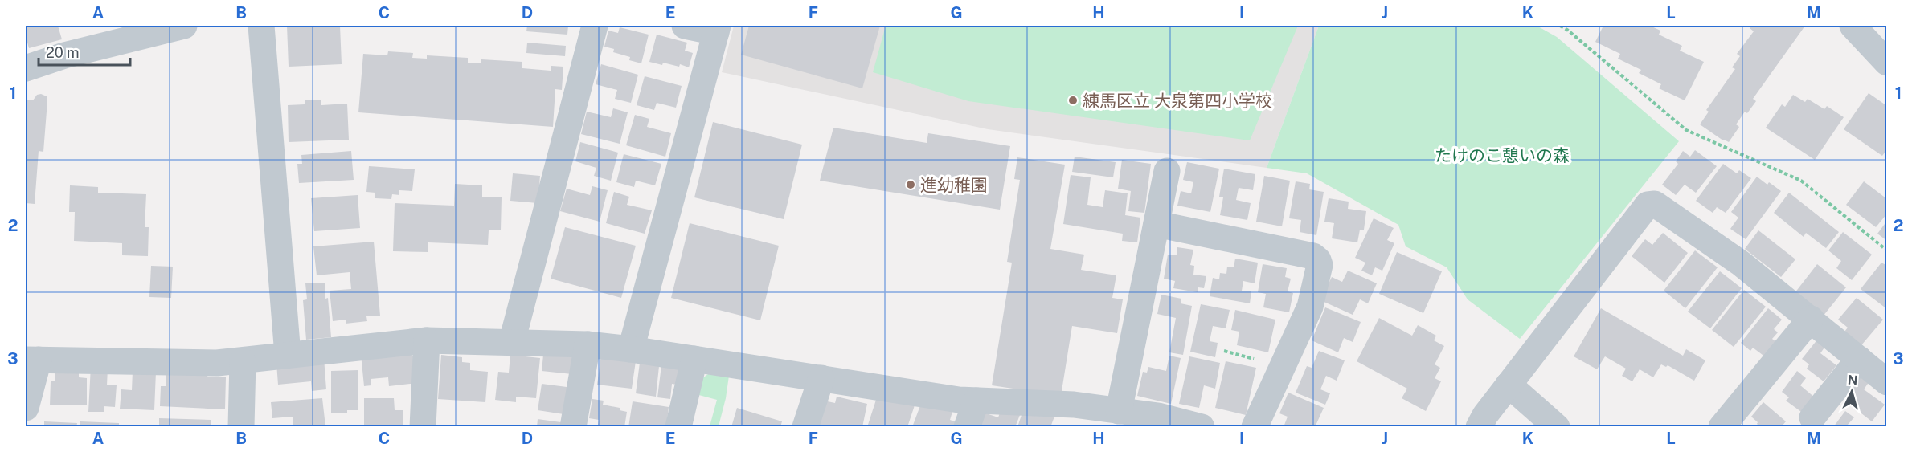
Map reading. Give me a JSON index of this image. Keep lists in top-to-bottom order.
{
  "parks": ["たけのこ憩いの森"],
  "places": ["練馬区立 大泉第四小学校", "進幼稚園"],
  "scale_bar": "20 m",
  "north": "top",
  "grid": {
    "columns": [
      "A",
      "B",
      "C",
      "D",
      "E",
      "F",
      "G",
      "H",
      "I",
      "J",
      "K",
      "L",
      "M"
    ],
    "rows": ["1", "2", "3"]
  }
}
